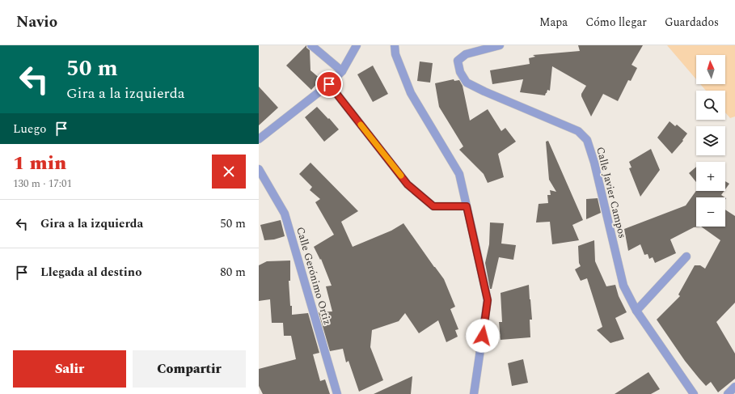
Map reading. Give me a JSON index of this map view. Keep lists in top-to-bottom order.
{
  "streets": {
    "street": ["Calle Javier Campos", "Calle Gerónimo Ortiz"]
  },
  "north": "top",
  "page": {
    "header": "Navio",
    "nav": ["Mapa", "Cómo llegar", "Guardados"],
    "turn": ["50 m", "Gira a la izquierda"],
    "map_buttons": ["+", "−"],
    "then": "Luego",
    "heading": ["1 min", "130 m · 17:01"],
    "list": [
      {
        "name": "Gira a la izquierda",
        "value": "50 m"
      },
      {
        "name": "Llegada al destino",
        "value": "80 m"
      }
    ],
    "buttons": ["Salir", "Compartir"]
  }
}
